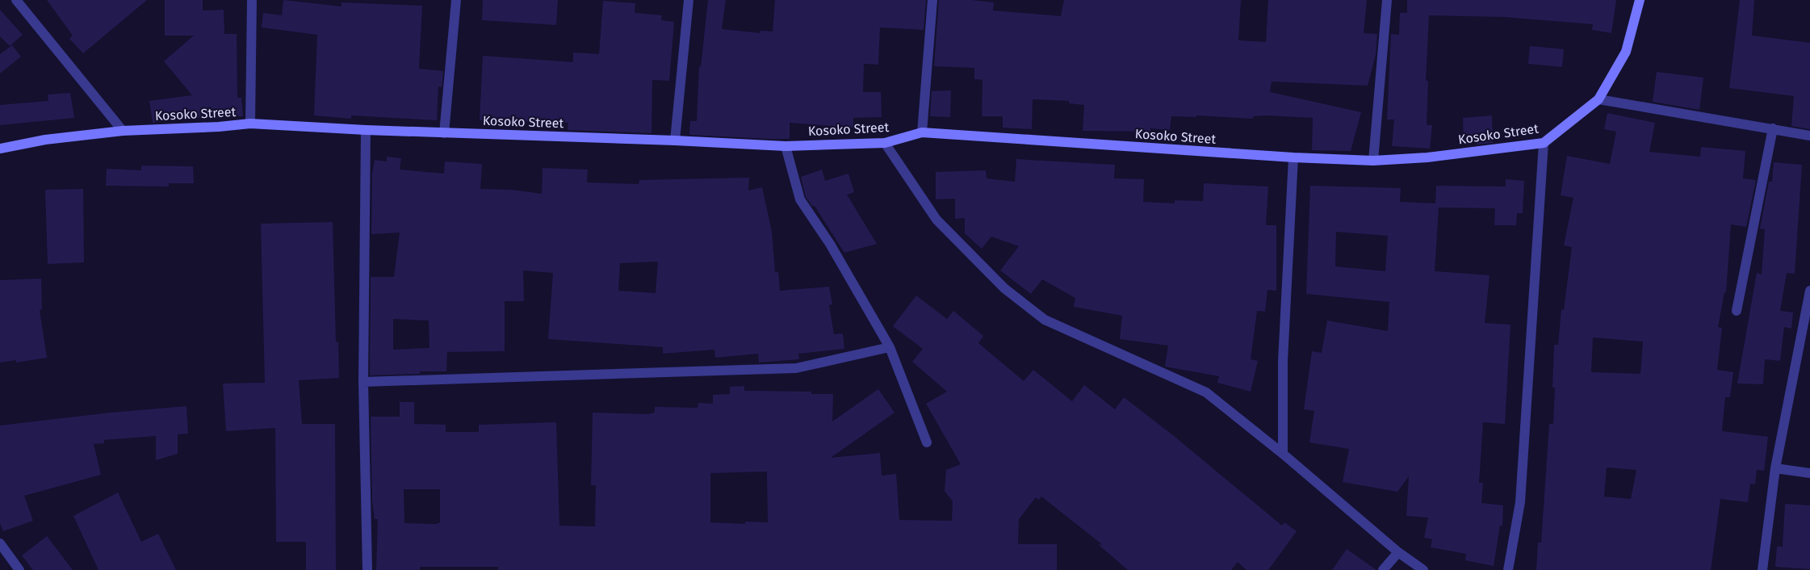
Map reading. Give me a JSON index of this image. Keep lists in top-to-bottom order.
{
  "streets": {
    "street": ["Kosoko Street"]
  }
}
